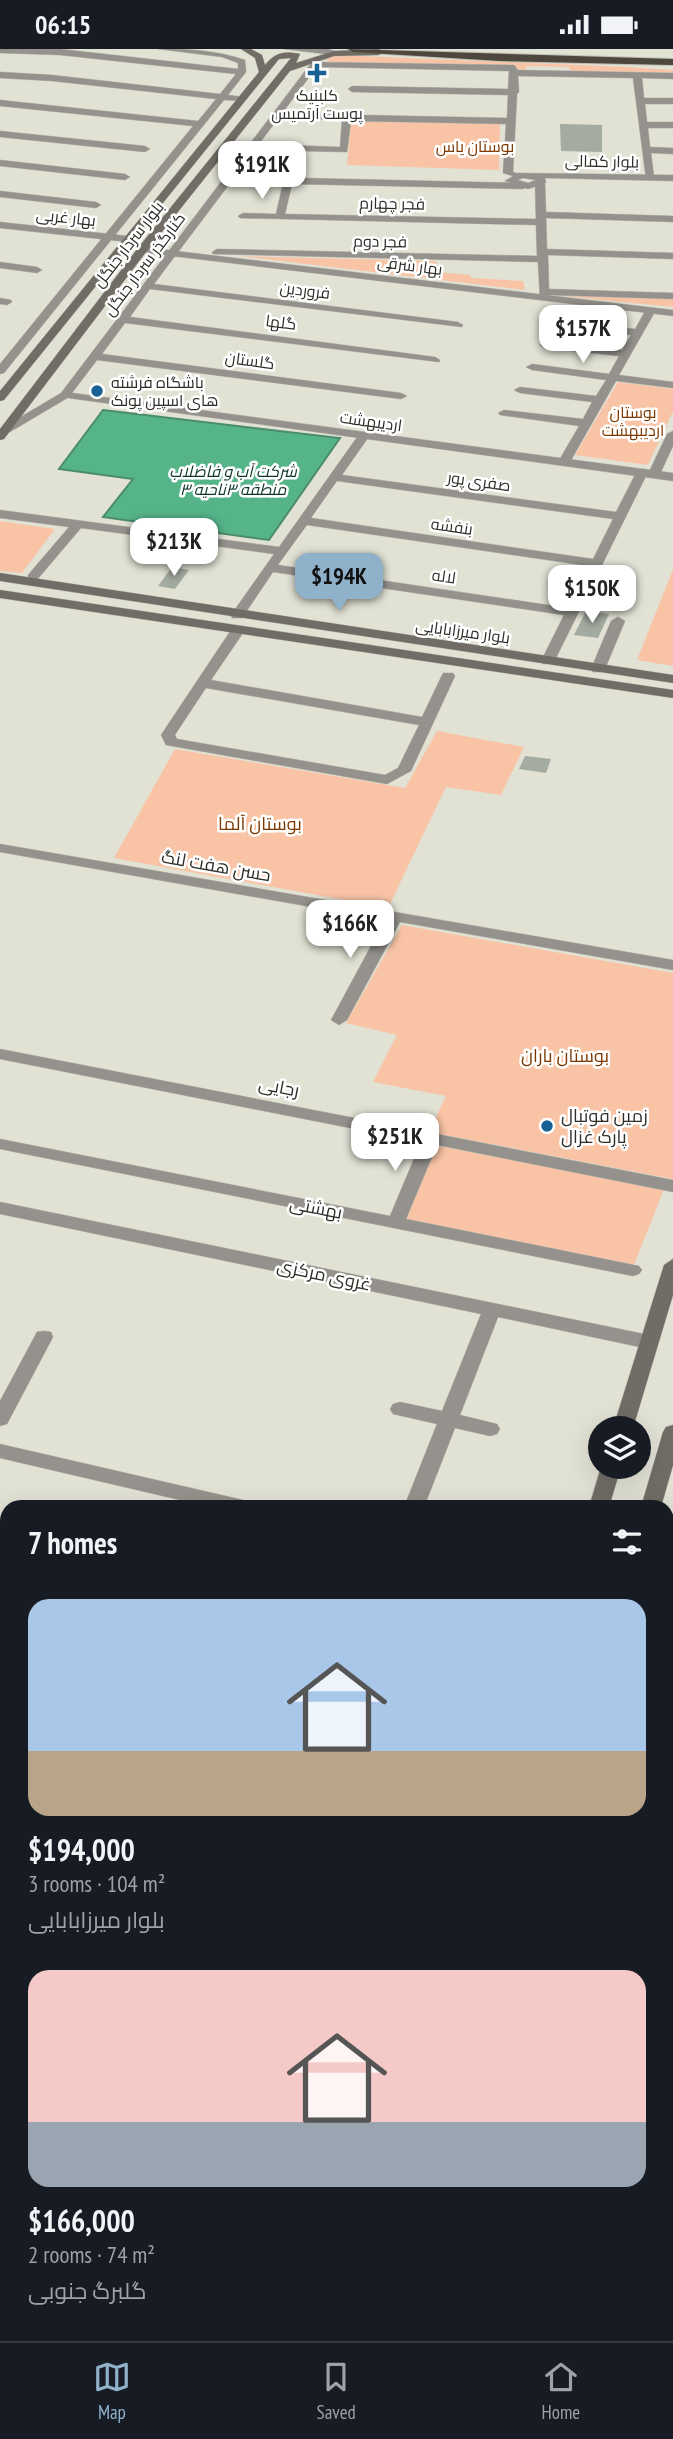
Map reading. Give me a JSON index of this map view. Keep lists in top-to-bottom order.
{
  "streets": {
    "main road": ["بلوار سردار جنگل", "بلوار میرزابابایی"],
    "street": [
      "بلوار کمالی",
      "فجر چهارم",
      "بهار غربی",
      "فجر دوم",
      "کنارگذر سردار جنگل",
      "بهار شرقی",
      "فروردین",
      "گلها",
      "گلستان",
      "اردیبهشت",
      "صفری پور",
      "بنفشه",
      "لاله",
      "حسن هفت لنگ",
      "رجایی",
      "بهشتی",
      "غروی مرکزی"
    ]
  },
  "crossings": [
    ["بهار غربی", "بلوار سردار جنگل"],
    ["بلوار سردار جنگل", "کنارگذر سردار جنگل"],
    ["بلوار سردار جنگل", "بهار شرقی"],
    ["کنارگذر سردار جنگل", "بهار شرقی"],
    ["کنارگذر سردار جنگل", "فروردین"],
    ["کنارگذر سردار جنگل", "گلها"],
    ["کنارگذر سردار جنگل", "گلستان"],
    ["کنارگذر سردار جنگل", "اردیبهشت"]
  ],
  "water": ["شرکت آب و فاضلاب منطقه ۳ناحیه ۳"],
  "parks": [
    "بوستان یاس",
    "بوستان اردیبهشت",
    "بوستان آلما",
    "بوستان باران"
  ],
  "places": {
    "health": ["کلینیک پوست آرتمیس"],
    "other": ["باشگاه فرشته های اسپین پونک", "زمین فوتبال پارک غزال"]
  },
  "page": {
    "status": "06:15",
    "price": [
      "$191K",
      "$157K",
      "$213K",
      "$194K",
      "$150K",
      "$166K",
      "$251K"
    ],
    "heading": "7 homes",
    "list": [
      {
        "name": "$194,000",
        "note": "3 rooms · 104 m² · بلوار میرزابابایی"
      },
      {
        "name": "$166,000",
        "note": "2 rooms · 74 m² · گلبرگ جنوبی"
      }
    ],
    "tabs": ["Map", "Saved", "Home"]
  }
}
